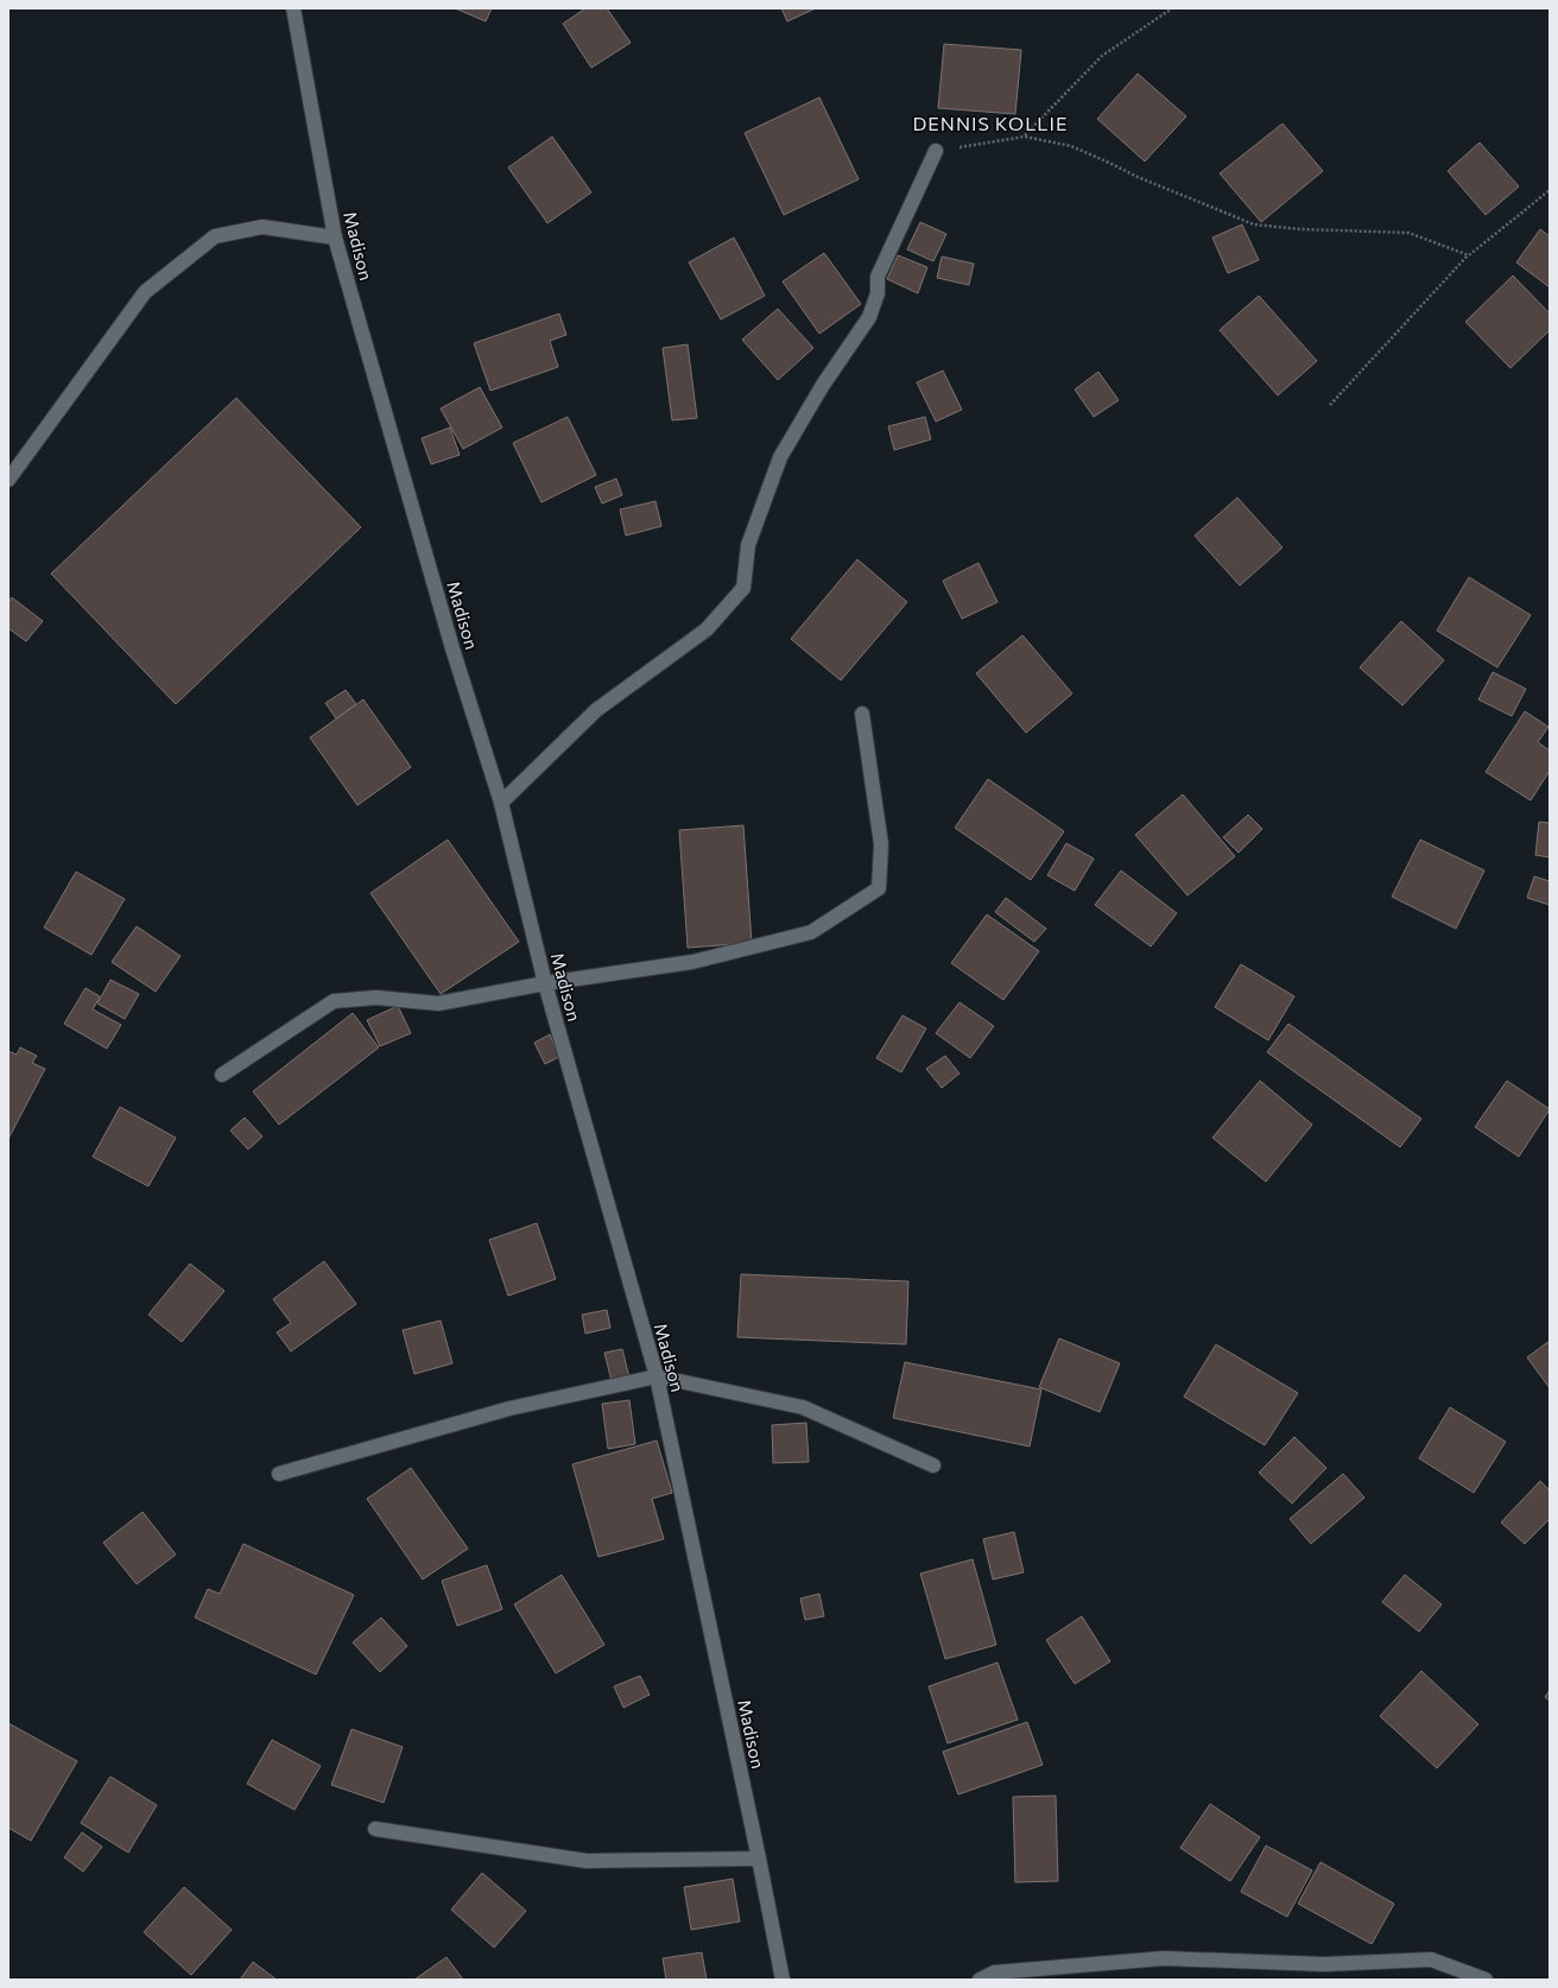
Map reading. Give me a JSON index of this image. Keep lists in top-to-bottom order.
{
  "streets": {
    "street": ["Madison"]
  },
  "districts": ["DENNIS KOLLIE"]
}
